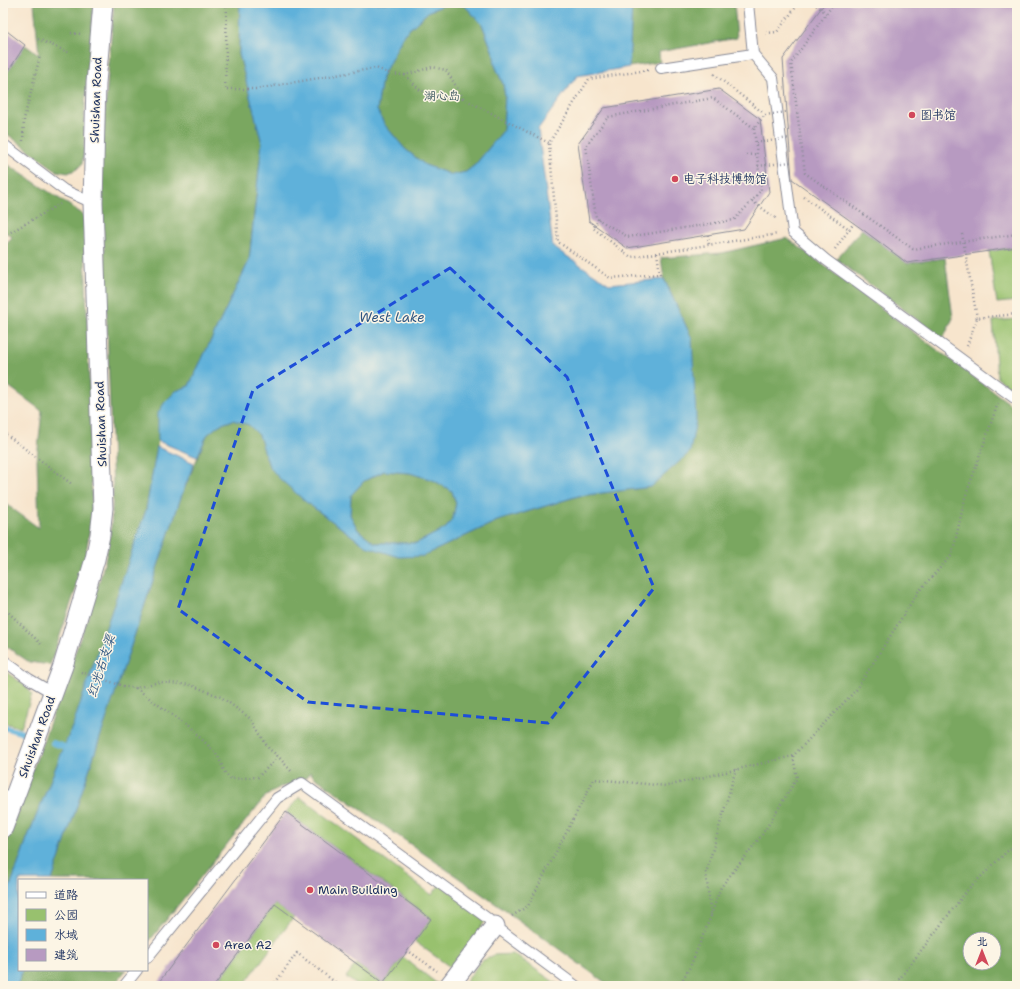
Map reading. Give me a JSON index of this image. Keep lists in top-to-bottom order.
{
  "streets": {
    "street": ["Shuishan Road"]
  },
  "water": ["West Lake", "红光右支渠"],
  "parks": ["湖心岛"],
  "places": [
    "图书馆",
    "电子科技博物馆",
    "Main Building",
    "Area A2"
  ],
  "legend": [
    "道路",
    "公园",
    "水域",
    "建筑"
  ],
  "north": "top"
}
